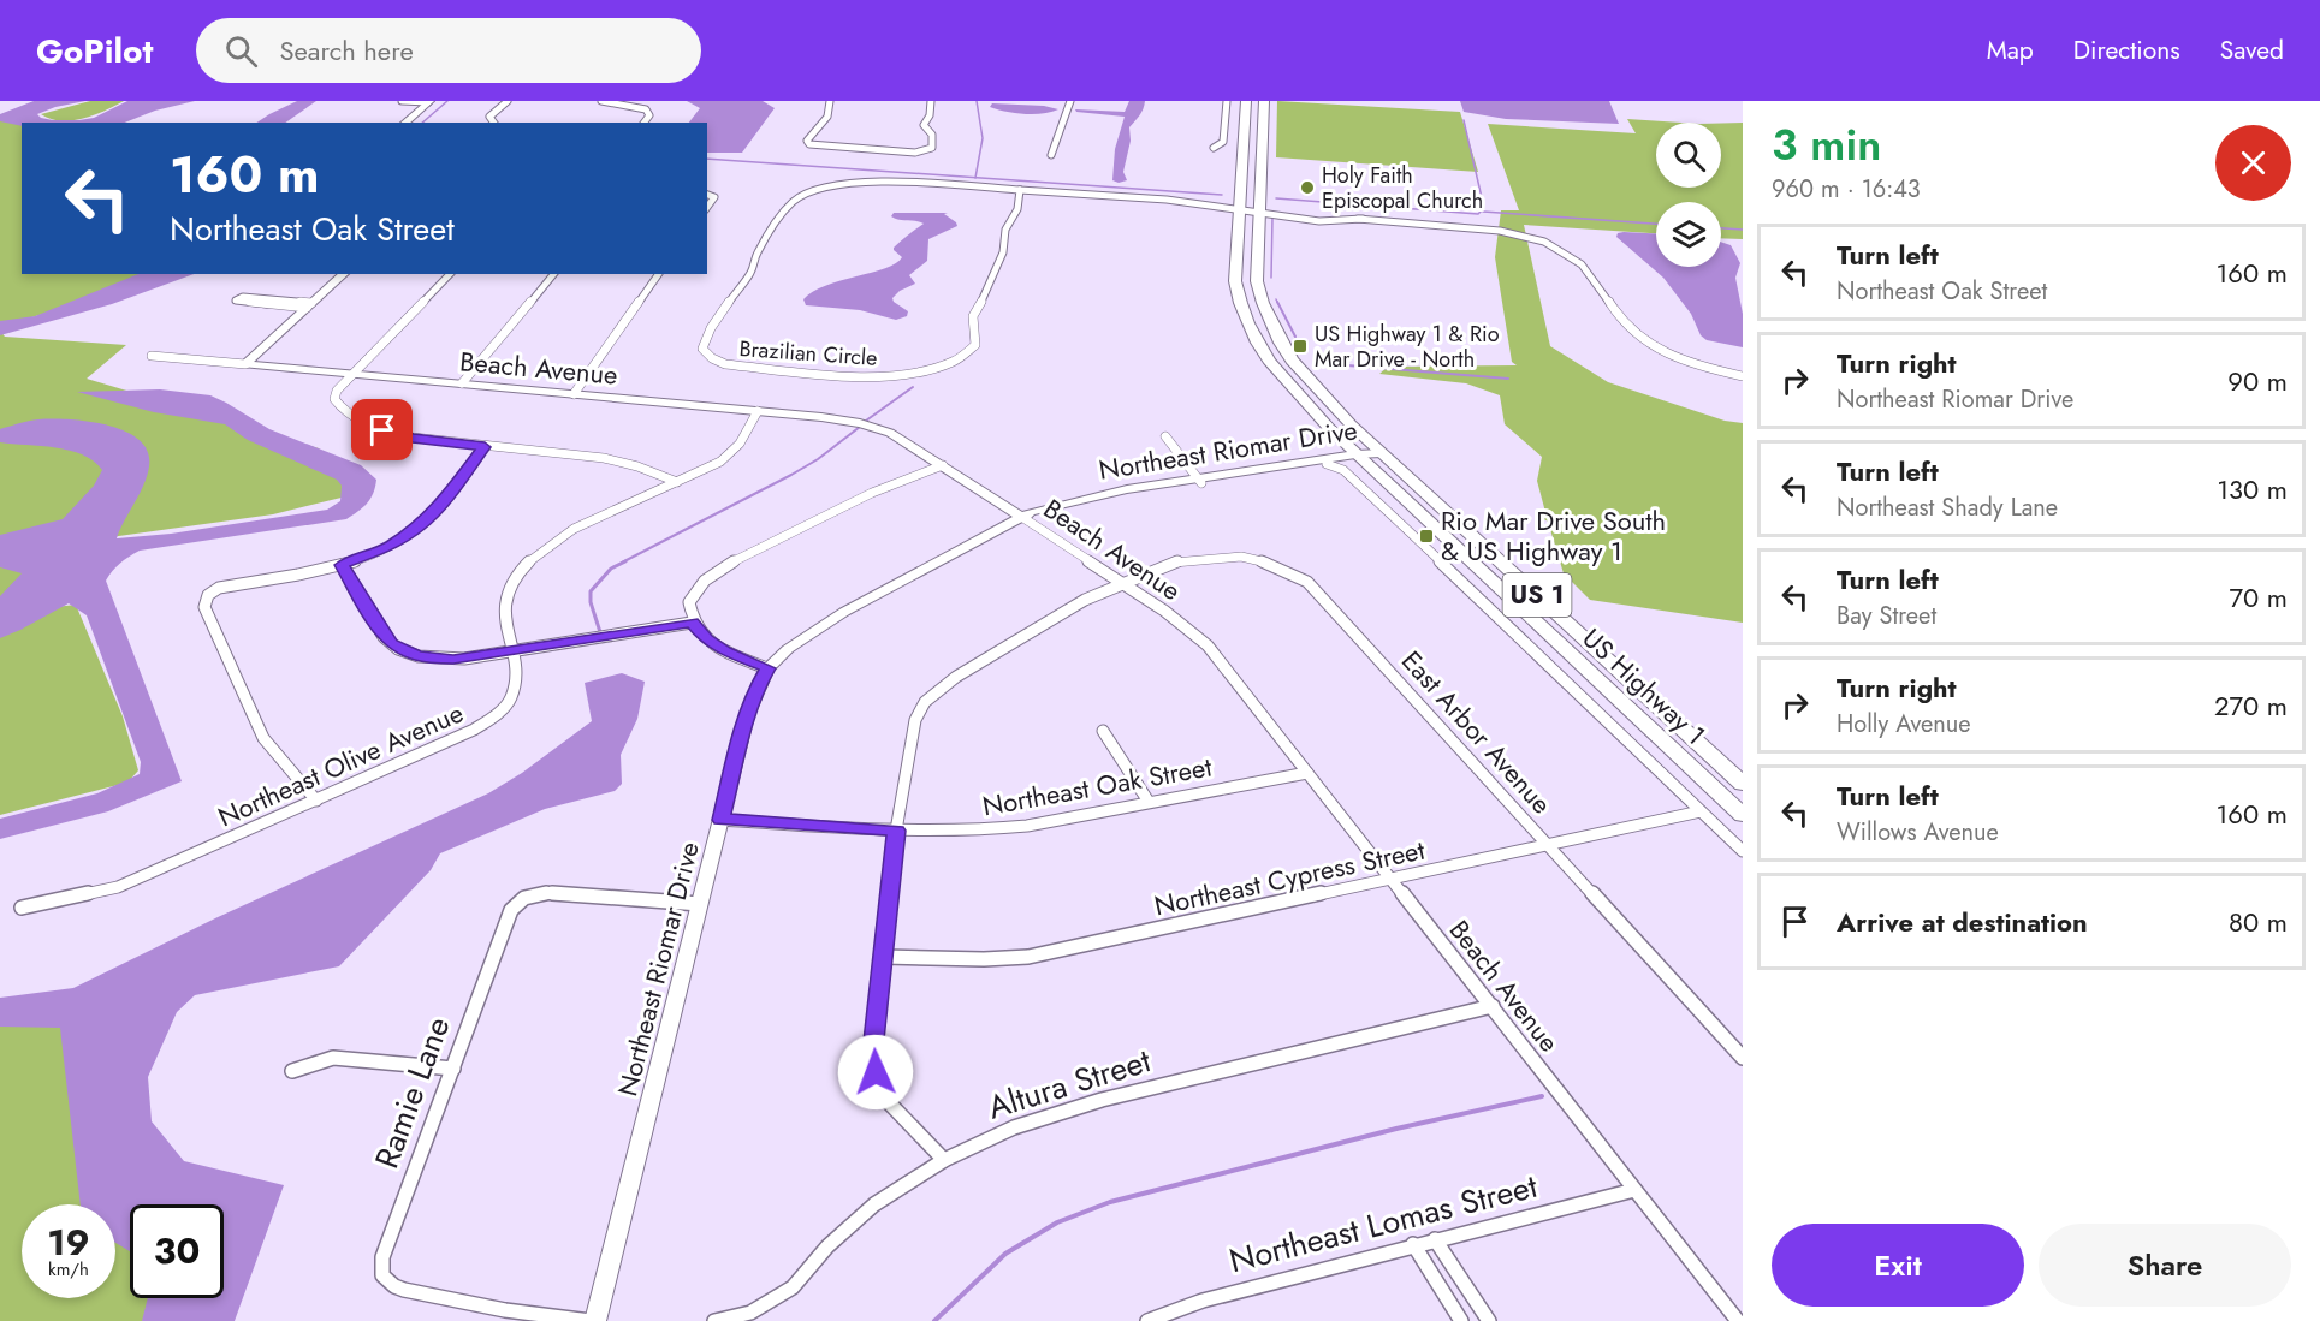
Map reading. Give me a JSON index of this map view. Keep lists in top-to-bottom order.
{
  "streets": {
    "main road": ["US 1", "US Highway 1"],
    "street": [
      "Brazilian Circle",
      "Beach Avenue",
      "Northeast Riomar Drive",
      "East Arbor Avenue",
      "Northeast Olive Avenue",
      "Northeast Oak Street",
      "Northeast Cypress Street",
      "Altura Street",
      "Ramie Lane",
      "Northeast Lomas Street"
    ]
  },
  "crossings": [
    ["Brazilian Circle", "US Highway 1"],
    ["Beach Avenue", "Northeast Riomar Drive"],
    ["Beach Avenue", "East Arbor Avenue"],
    ["Beach Avenue", "Northeast Olive Avenue"],
    ["Beach Avenue", "Northeast Oak Street"],
    ["Beach Avenue", "Northeast Cypress Street"],
    ["Beach Avenue", "Altura Street"],
    ["Beach Avenue", "Northeast Lomas Street"],
    ["Northeast Riomar Drive", "US Highway 1"],
    ["Northeast Riomar Drive", "Northeast Oak Street"],
    ["Northeast Riomar Drive", "Ramie Lane"],
    ["East Arbor Avenue", "Northeast Oak Street"],
    ["East Arbor Avenue", "Northeast Cypress Street"],
    ["East Arbor Avenue", "Altura Street"]
  ],
  "places": {
    "other": ["Holy Faith Episcopal Church"],
    "transit": ["US Highway 1 & Rio Mar Drive - North", "Rio Mar Drive South & US Highway 1"]
  },
  "page": {
    "header": "GoPilot",
    "search": "Search here",
    "nav": ["Map", "Directions", "Saved"],
    "heading": ["3 min", "960 m · 16:43"],
    "turn": ["160 m", "Northeast Oak Street"],
    "list": [
      {
        "name": "Turn left",
        "note": "Northeast Oak Street",
        "value": "160 m"
      },
      {
        "name": "Turn right",
        "note": "Northeast Riomar Drive",
        "value": "90 m"
      },
      {
        "name": "Turn left",
        "note": "Northeast Shady Lane",
        "value": "130 m"
      },
      {
        "name": "Turn left",
        "note": "Bay Street",
        "value": "70 m"
      },
      {
        "name": "Turn right",
        "note": "Holly Avenue",
        "value": "270 m"
      },
      {
        "name": "Turn left",
        "note": "Willows Avenue",
        "value": "160 m"
      },
      {
        "name": "Arrive at destination",
        "value": "80 m"
      }
    ],
    "speed": "19 km/h",
    "limit": "30",
    "buttons": ["Exit", "Share"]
  }
}
